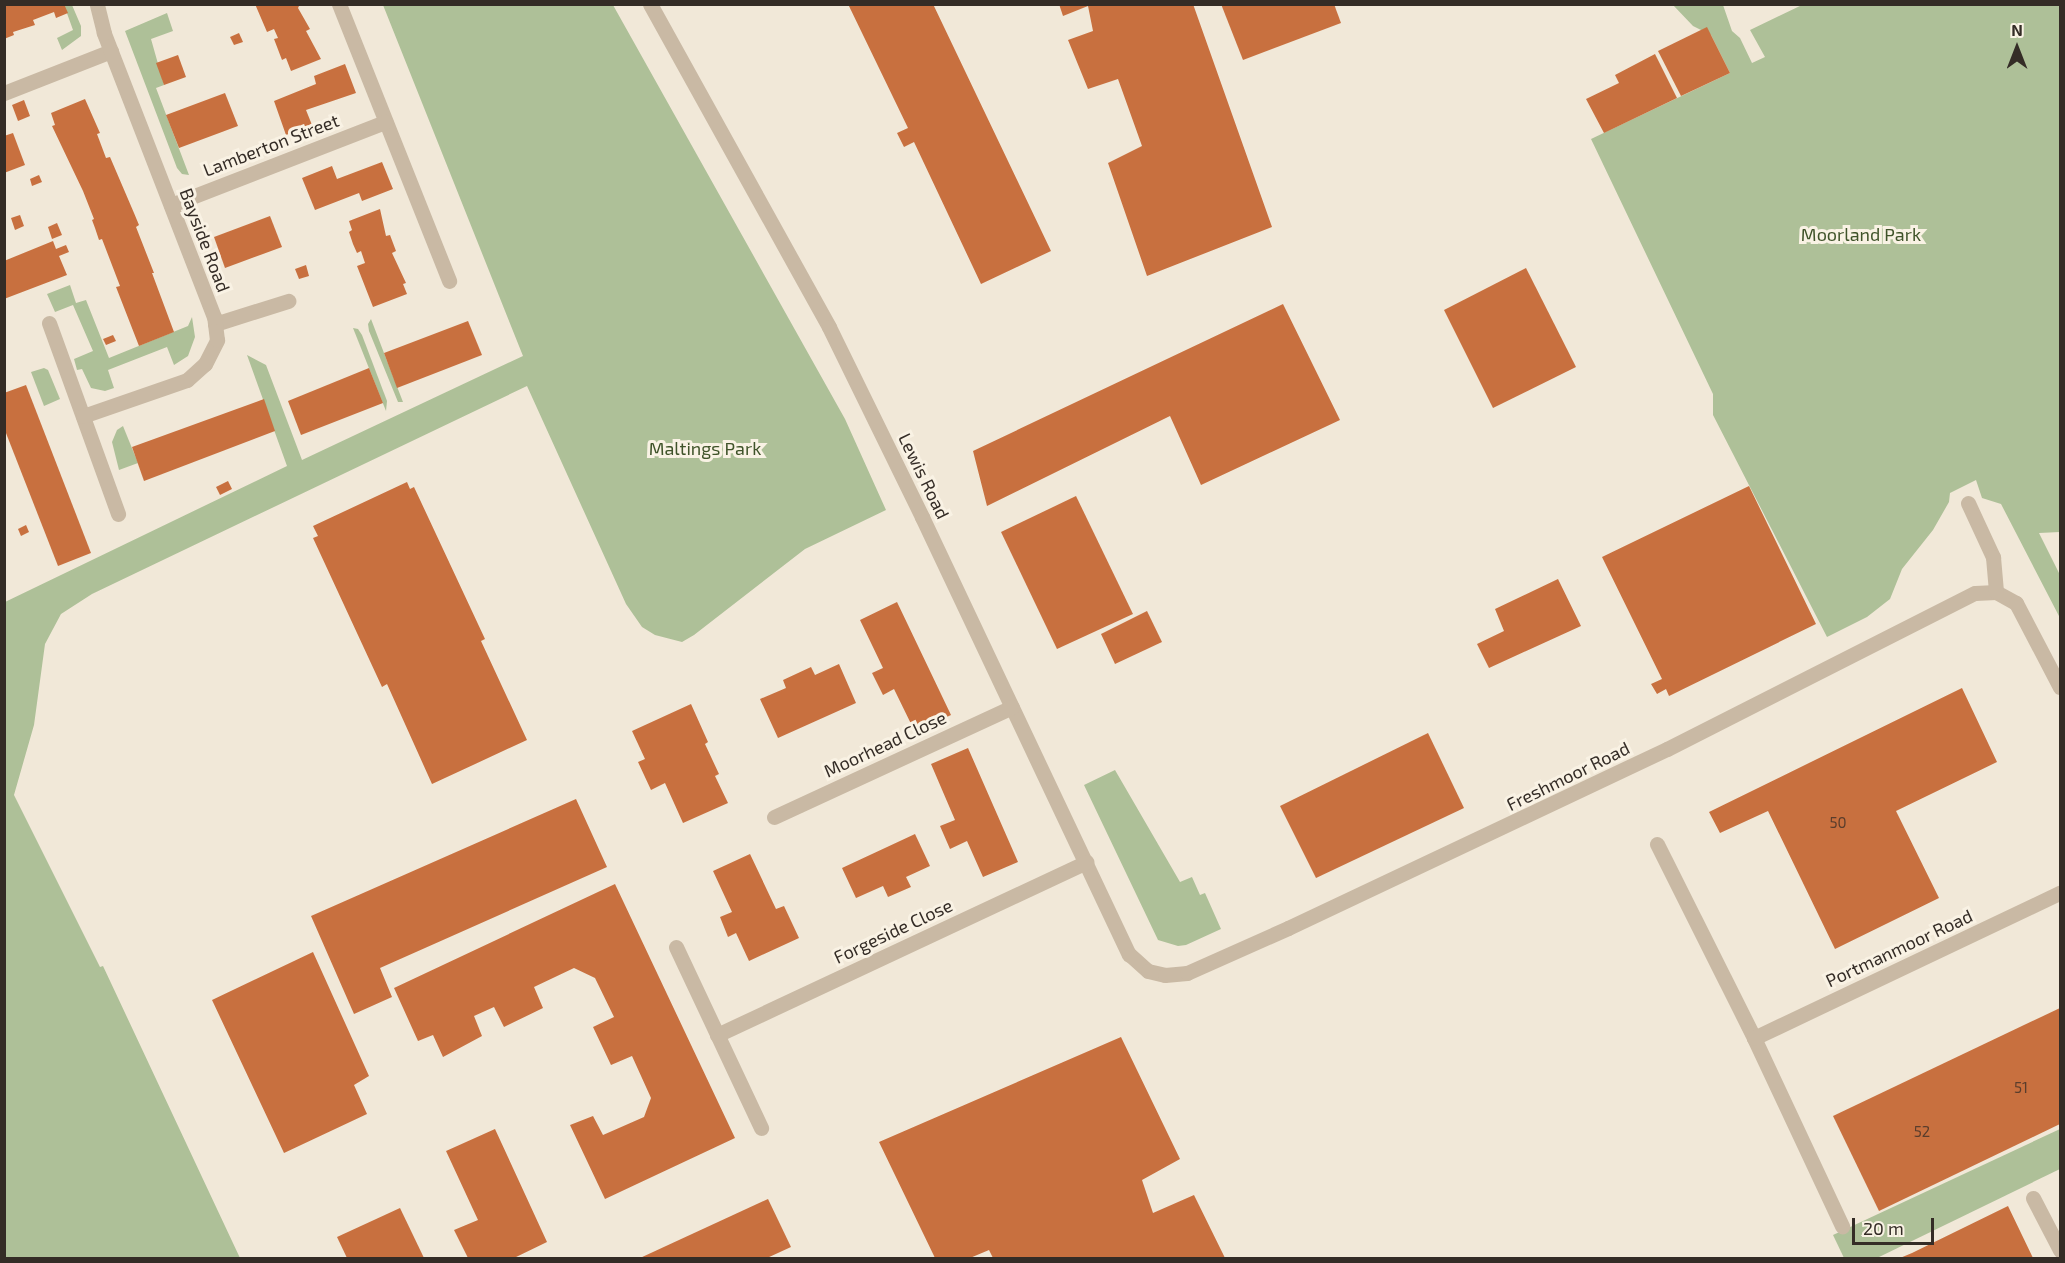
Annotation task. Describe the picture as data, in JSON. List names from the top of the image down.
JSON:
{
  "streets": {
    "street": [
      "Lamberton Street",
      "Bayside Road",
      "Lewis Road",
      "Moorhead Close",
      "Freshmoor Road",
      "Forgeside Close",
      "Portmanmoor Road"
    ]
  },
  "crossings": [
    ["Lamberton Street", "Bayside Road"],
    ["Lewis Road", "Moorhead Close"],
    ["Lewis Road", "Freshmoor Road"],
    ["Lewis Road", "Forgeside Close"]
  ],
  "parks": ["Moorland Park", "Maltings Park"],
  "house_numbers": ["50", "51", "52"],
  "scale_bar": "20 m",
  "north": "top"
}
